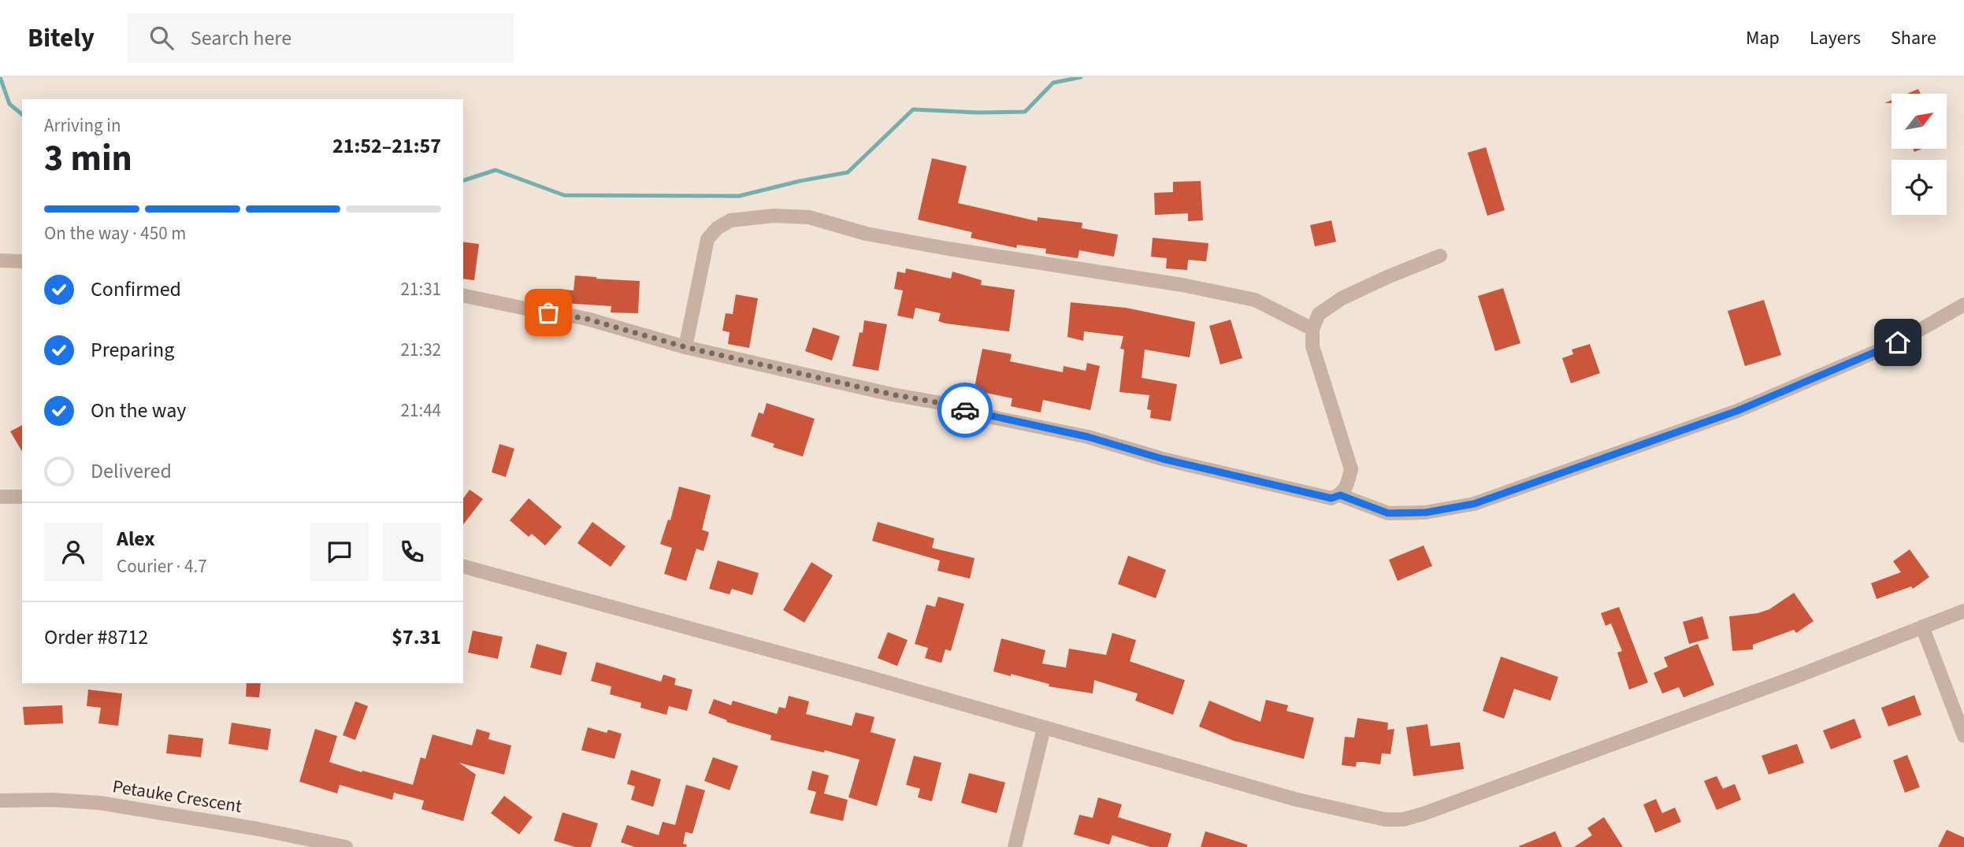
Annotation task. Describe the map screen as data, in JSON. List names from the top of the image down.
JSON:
{
  "streets": {
    "street": ["Petauke Crescent"]
  },
  "north": "top right",
  "page": {
    "header": "Bitely",
    "search": "Search here",
    "nav": ["Map", "Layers", "Share"],
    "heading": ["3 min", "Arriving in", "21:52–21:57"],
    "panel": [
      "Alex",
      "Courier · 4.7",
      "Order #8712",
      "$7.31"
    ],
    "bar": "On the way · 450 m",
    "list": [
      ["Confirmed", "21:31"],
      ["Preparing", "21:32"],
      ["On the way", "21:44"],
      "Delivered"
    ]
  }
}
